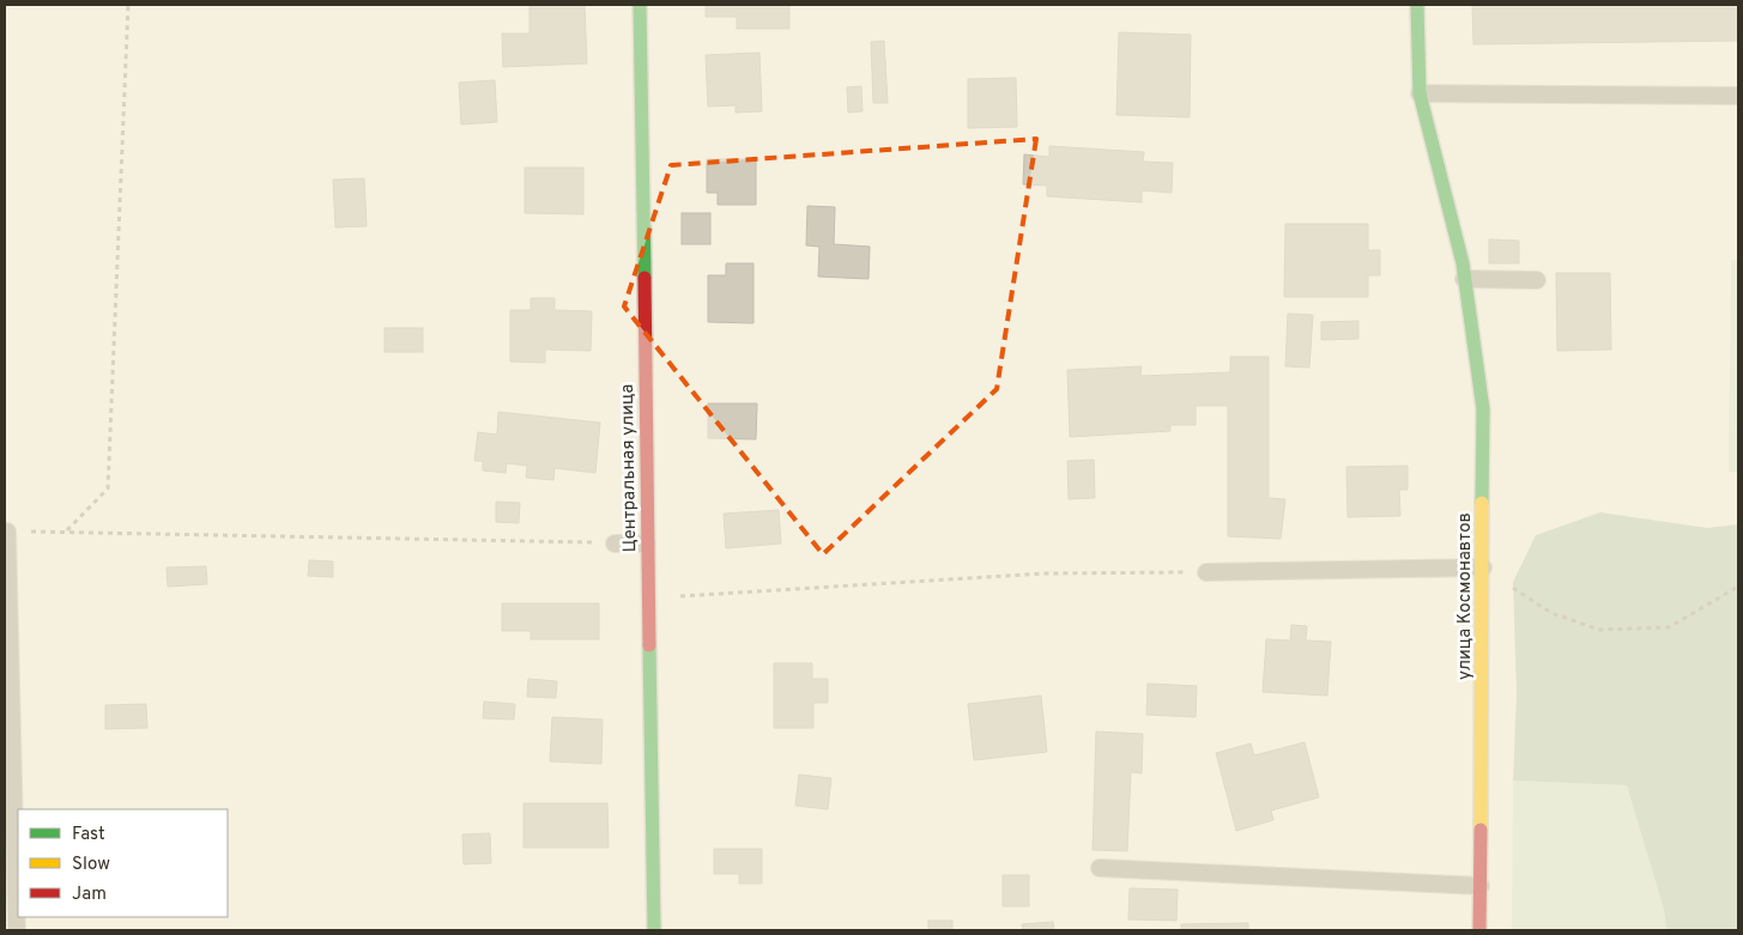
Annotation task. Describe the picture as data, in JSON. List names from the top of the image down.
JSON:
{
  "streets": {
    "street": ["Центральная улица", "улица Космонавтов"]
  },
  "legend": ["Fast", "Slow", "Jam"]
}
